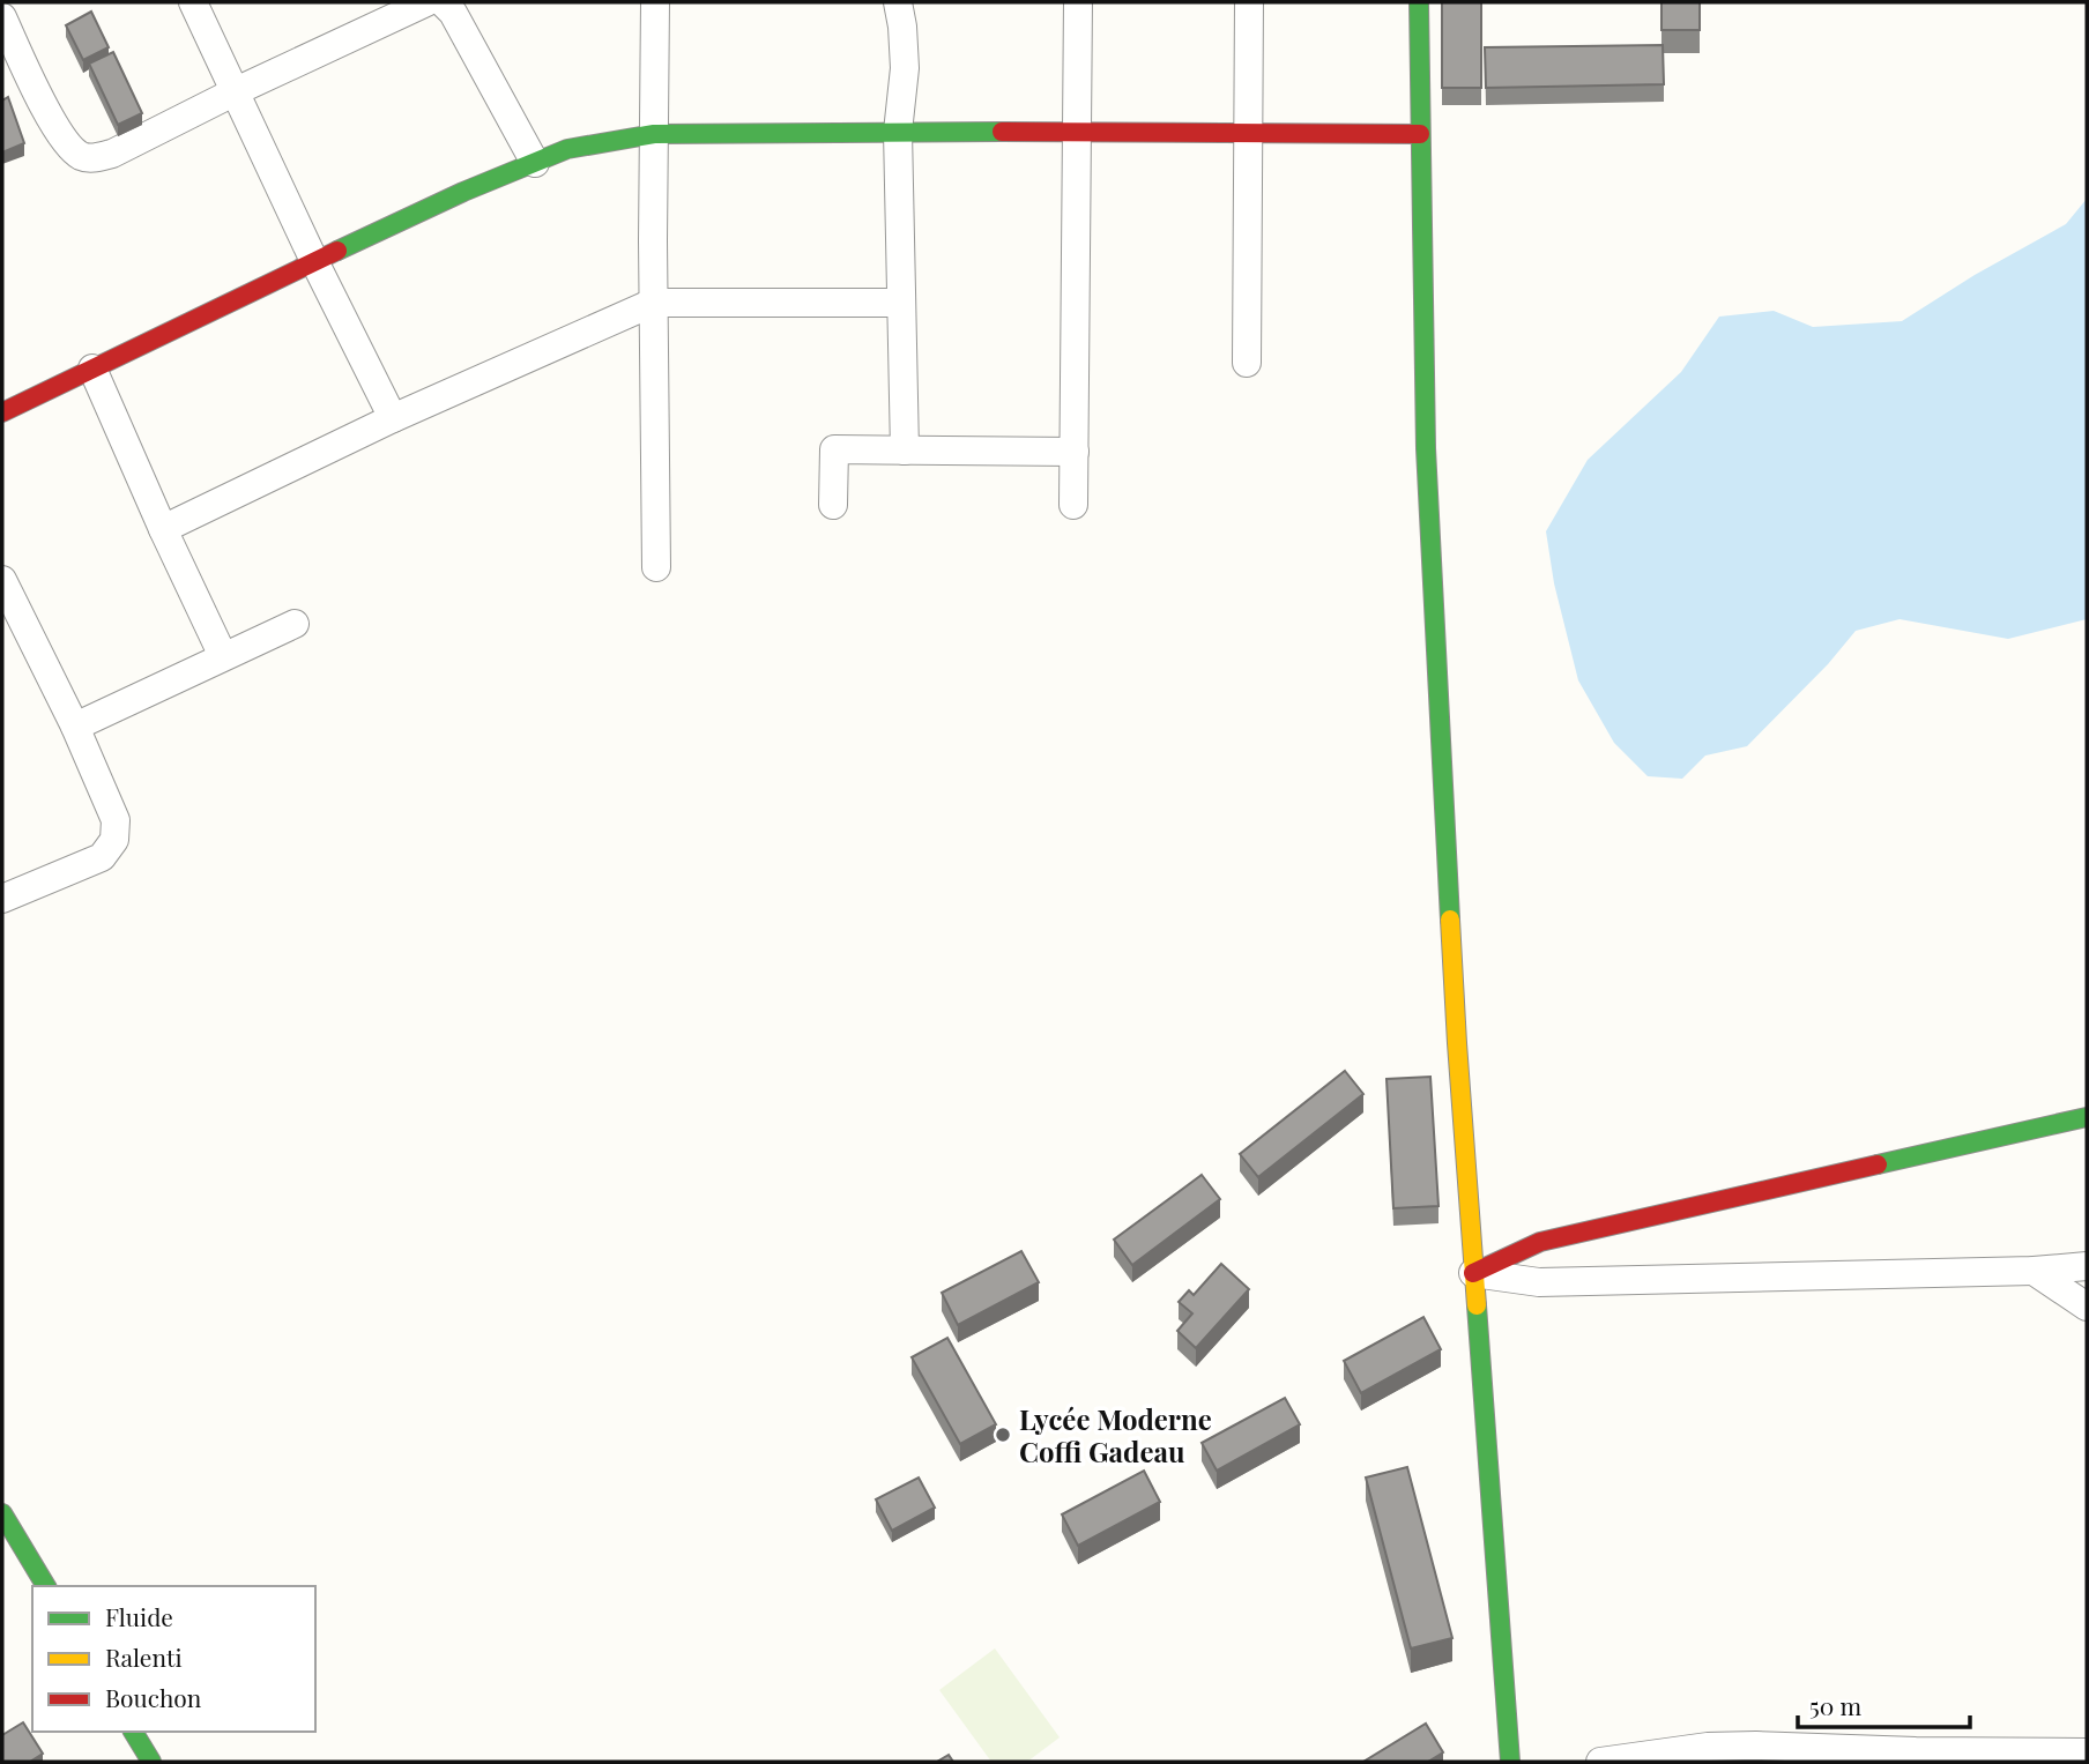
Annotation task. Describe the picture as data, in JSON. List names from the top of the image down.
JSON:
{
  "places": ["Lycée Moderne Coffi Gadeau"],
  "legend": ["Fluide", "Ralenti", "Bouchon"],
  "scale_bar": "50 m"
}
